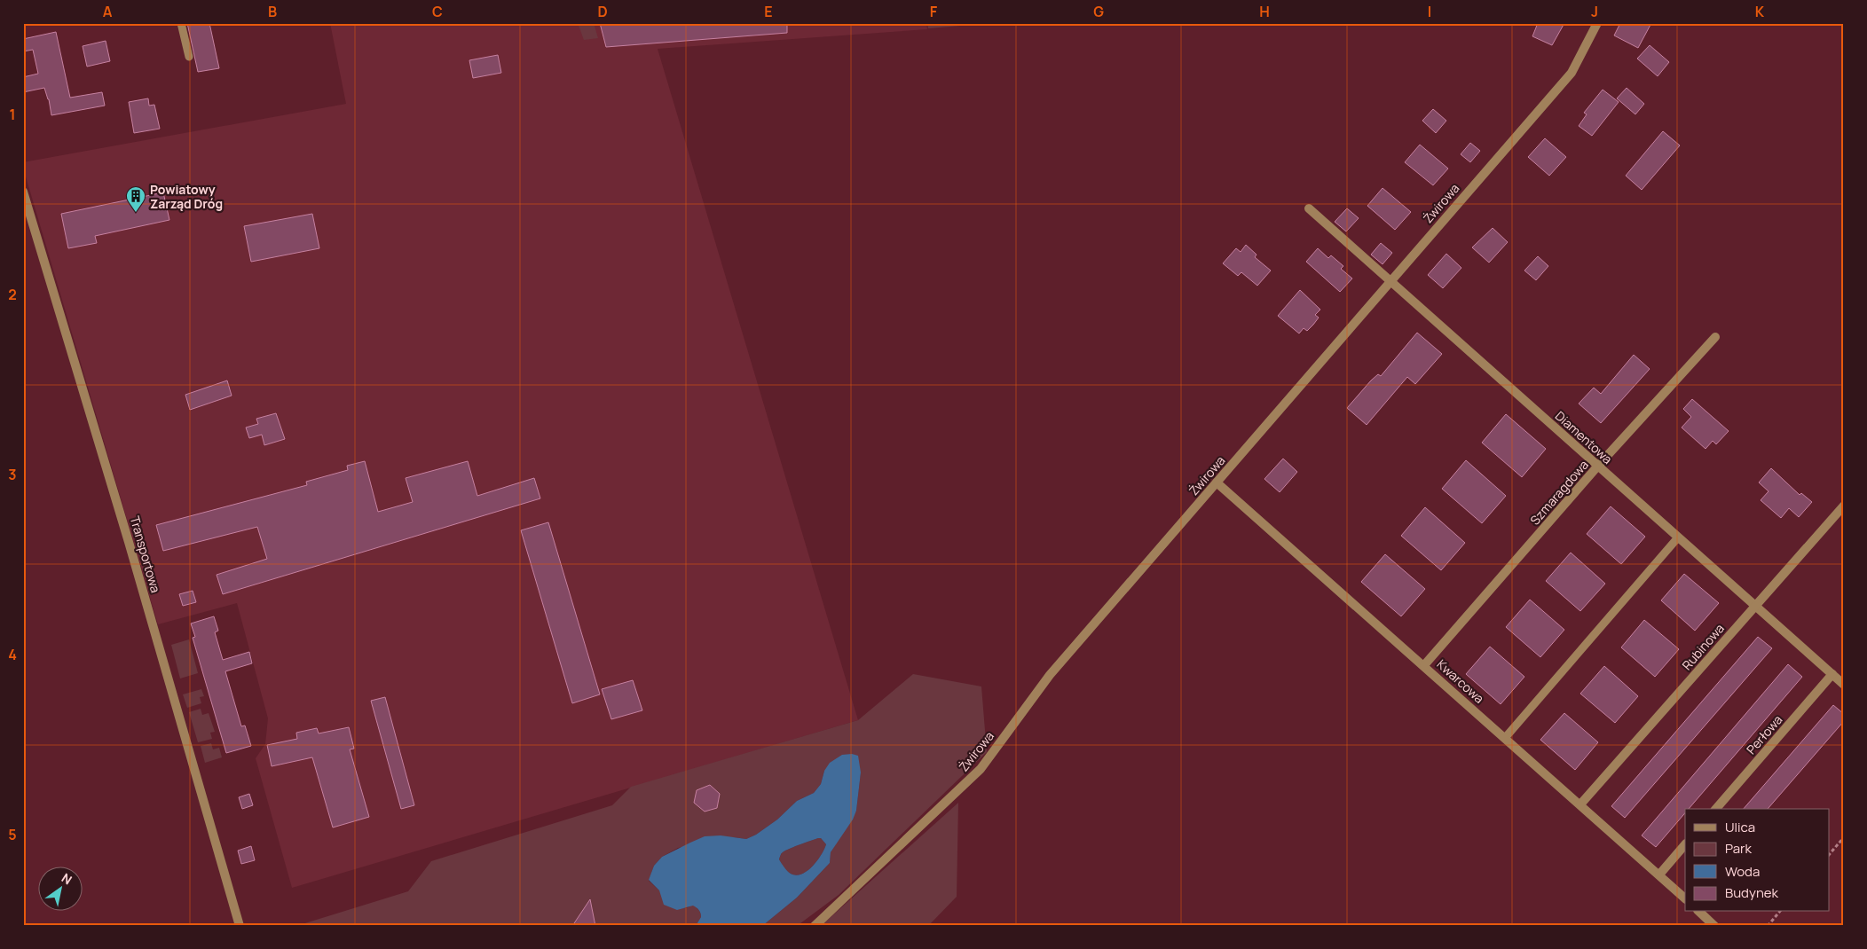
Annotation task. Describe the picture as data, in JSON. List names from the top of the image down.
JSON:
{
  "streets": {
    "street": [
      "Żwirowa",
      "Diamentowa",
      "Szmaragdowa",
      "Transportowa",
      "Rubinowa",
      "Kwarcowa",
      "Perłowa"
    ]
  },
  "crossings": [
    ["Żwirowa", "Diamentowa"],
    ["Żwirowa", "Kwarcowa"],
    ["Diamentowa", "Szmaragdowa"],
    ["Diamentowa", "Rubinowa"],
    ["Diamentowa", "Perłowa"],
    ["Szmaragdowa", "Kwarcowa"],
    ["Rubinowa", "Kwarcowa"]
  ],
  "places": {
    "building": ["Powiatowy Zarząd Dróg"]
  },
  "legend": [
    "Ulica",
    "Park",
    "Woda",
    "Budynek"
  ],
  "north": "top right",
  "grid": {
    "columns": [
      "A",
      "B",
      "C",
      "D",
      "E",
      "F",
      "G",
      "H",
      "I",
      "J",
      "K"
    ],
    "rows": [
      "1",
      "2",
      "3",
      "4",
      "5"
    ]
  }
}
